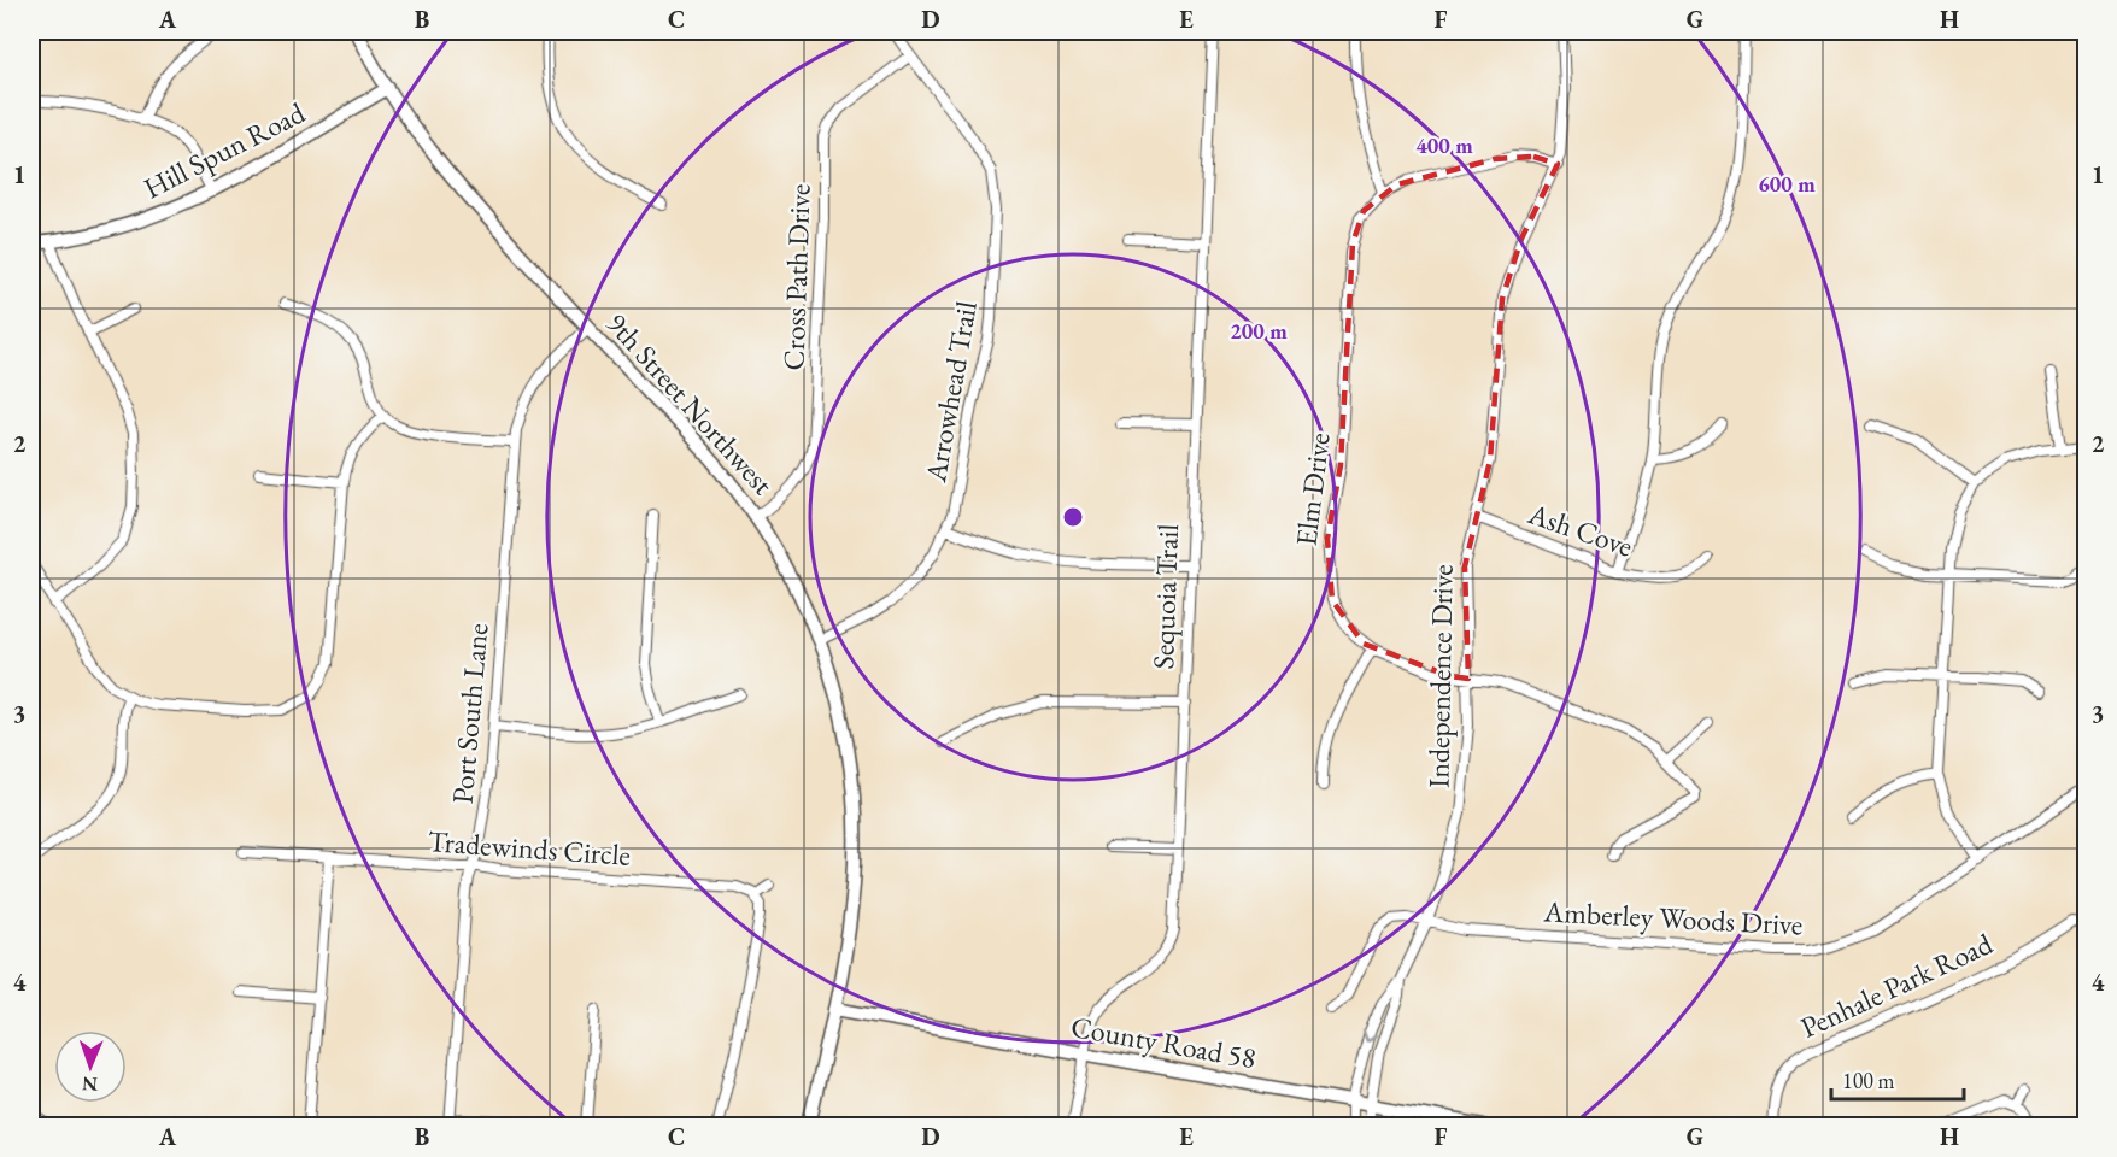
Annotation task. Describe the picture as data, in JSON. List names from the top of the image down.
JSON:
{
  "streets": {
    "street": [
      "Hill Spun Road",
      "Cross Path Drive",
      "Arrowhead Trail",
      "9th Street Northwest",
      "Elm Drive",
      "Ash Cove",
      "Sequoia Trail",
      "Independence Drive",
      "Port South Lane",
      "Tradewinds Circle",
      "Amberley Woods Drive",
      "Penhale Park Road",
      "County Road 58"
    ]
  },
  "crossings": [
    ["Hill Spun Road", "9th Street Northwest"],
    ["Cross Path Drive", "Arrowhead Trail"],
    ["Cross Path Drive", "9th Street Northwest"],
    ["Arrowhead Trail", "9th Street Northwest"],
    ["9th Street Northwest", "Port South Lane"],
    ["9th Street Northwest", "County Road 58"],
    ["Elm Drive", "Independence Drive"],
    ["Ash Cove", "Independence Drive"],
    ["Sequoia Trail", "County Road 58"],
    ["Independence Drive", "Amberley Woods Drive"],
    ["Independence Drive", "County Road 58"],
    ["Port South Lane", "Tradewinds Circle"]
  ],
  "scale_bar": "100 m",
  "north": "bottom",
  "grid": {
    "columns": [
      "A",
      "B",
      "C",
      "D",
      "E",
      "F",
      "G",
      "H"
    ],
    "rows": [
      "1",
      "2",
      "3",
      "4"
    ]
  },
  "rings": ["400 m", "600 m", "200 m"]
}
